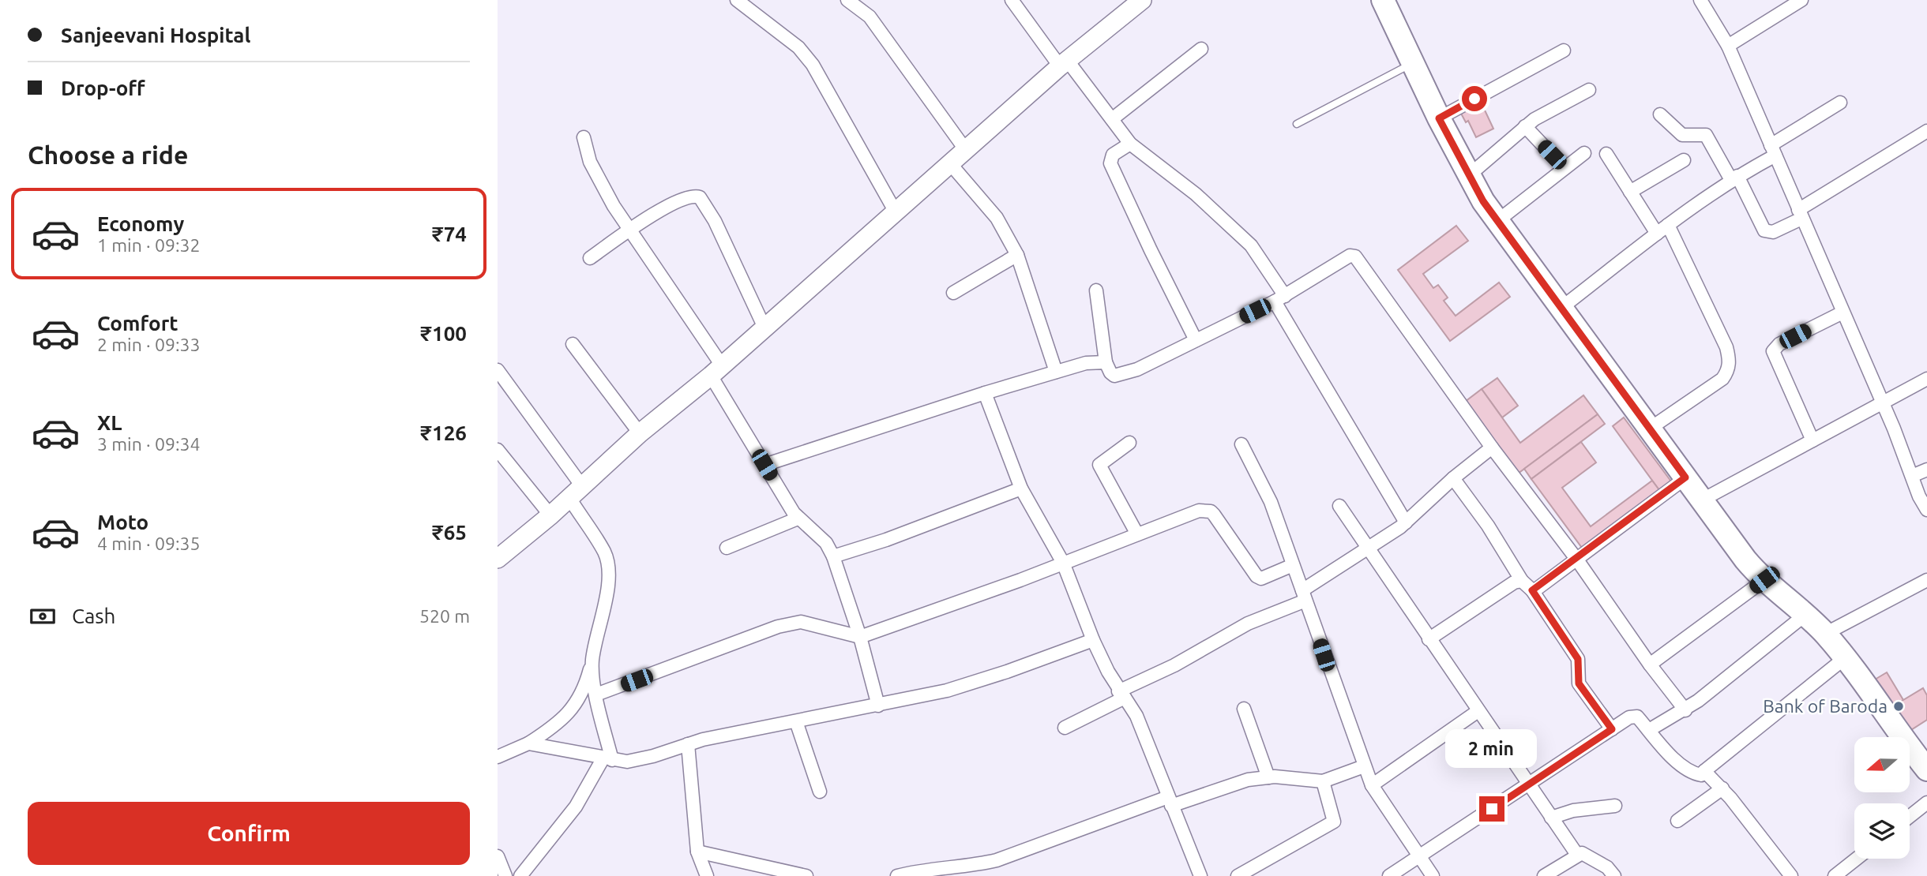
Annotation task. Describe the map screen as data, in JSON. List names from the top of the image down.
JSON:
{
  "places": ["Bank of Baroda"],
  "north": "left",
  "page": {
    "banner": ["Sanjeevani Hospital", "Drop-off"],
    "heading": "Choose a ride",
    "list": [
      {
        "name": "Economy",
        "note": "1 min · 09:32",
        "value": "₹74"
      },
      {
        "name": "Comfort",
        "note": "2 min · 09:33",
        "value": "₹100"
      },
      {
        "name": "XL",
        "note": "3 min · 09:34",
        "value": "₹126"
      },
      {
        "name": "Moto",
        "note": "4 min · 09:35",
        "value": "₹65"
      }
    ],
    "pay": ["Cash", "520 m"],
    "bubble": "2 min",
    "buttons": "Confirm"
  }
}
